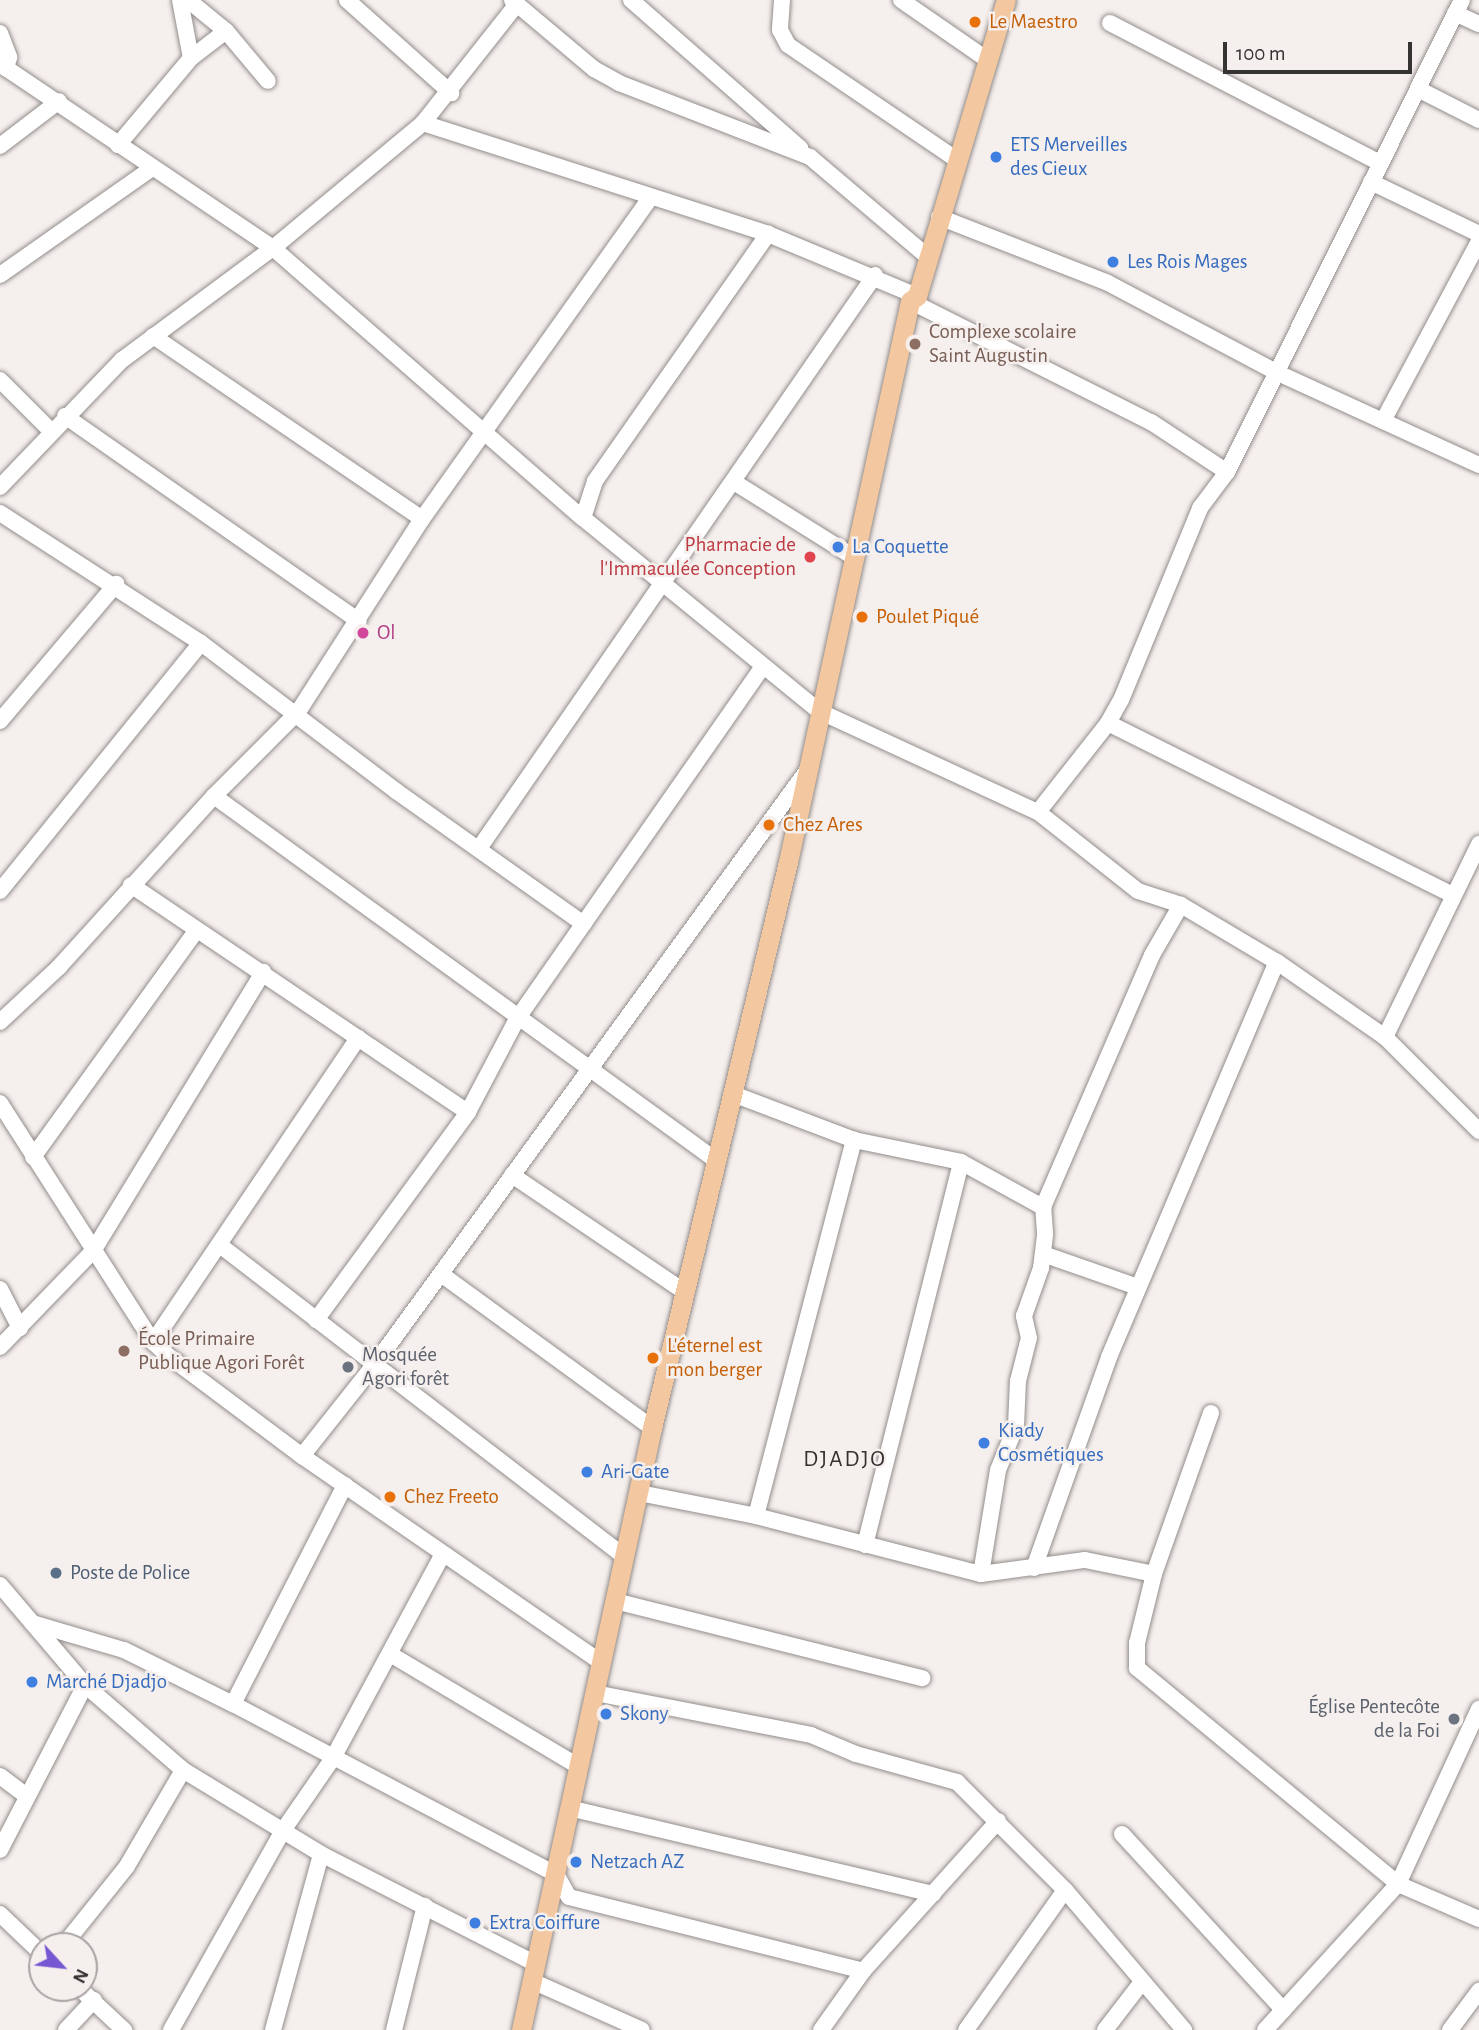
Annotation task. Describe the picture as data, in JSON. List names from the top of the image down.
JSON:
{
  "districts": ["DJADJO"],
  "places": [
    "Le Maestro",
    "ETS Merveilles des Cieux",
    "Les Rois Mages",
    "Complexe scolaire Saint Augustin",
    "La Coquette",
    "Pharmacie de l'Immaculée Conception",
    "Poulet Piqué",
    "Ol",
    "Chez Ares",
    "École Primaire Publique Agori Forêt",
    "L'éternel est mon berger",
    "Mosquée Agori forêt",
    "Kiady Cosmétiques",
    "Ari-Gate",
    "Chez Freeto",
    "Poste de Police",
    "Marché Djadjo",
    "Skony",
    "Église Pentecôte de la Foi",
    "Netzach AZ",
    "Extra Coiffure"
  ],
  "scale_bar": "100 m",
  "north": "bottom right"
}
